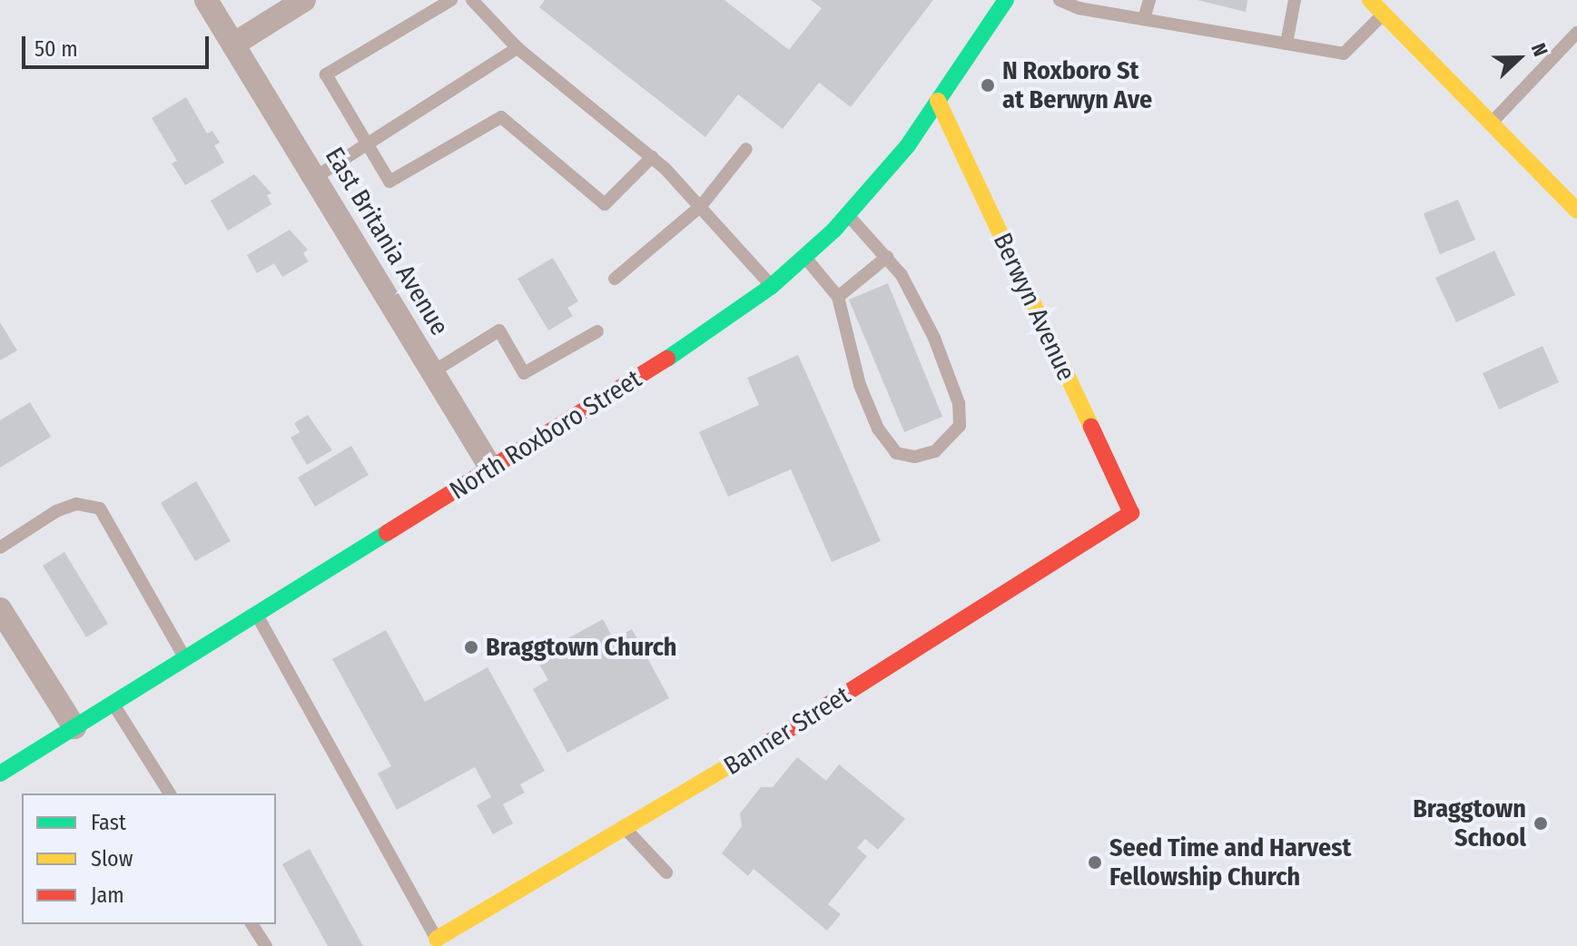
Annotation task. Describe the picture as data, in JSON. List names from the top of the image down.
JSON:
{
  "streets": {
    "street": [
      "East Britania Avenue",
      "Berwyn Avenue",
      "North Roxboro Street",
      "Banner Street"
    ]
  },
  "crossings": [
    ["East Britania Avenue", "North Roxboro Street"],
    ["Berwyn Avenue", "North Roxboro Street"],
    ["Berwyn Avenue", "Banner Street"]
  ],
  "places": [
    "N Roxboro St at Berwyn Ave",
    "Braggtown Church",
    "Braggtown School",
    "Seed Time and Harvest Fellowship Church"
  ],
  "legend": ["Fast", "Slow", "Jam"],
  "scale_bar": "50 m",
  "north": "right"
}
